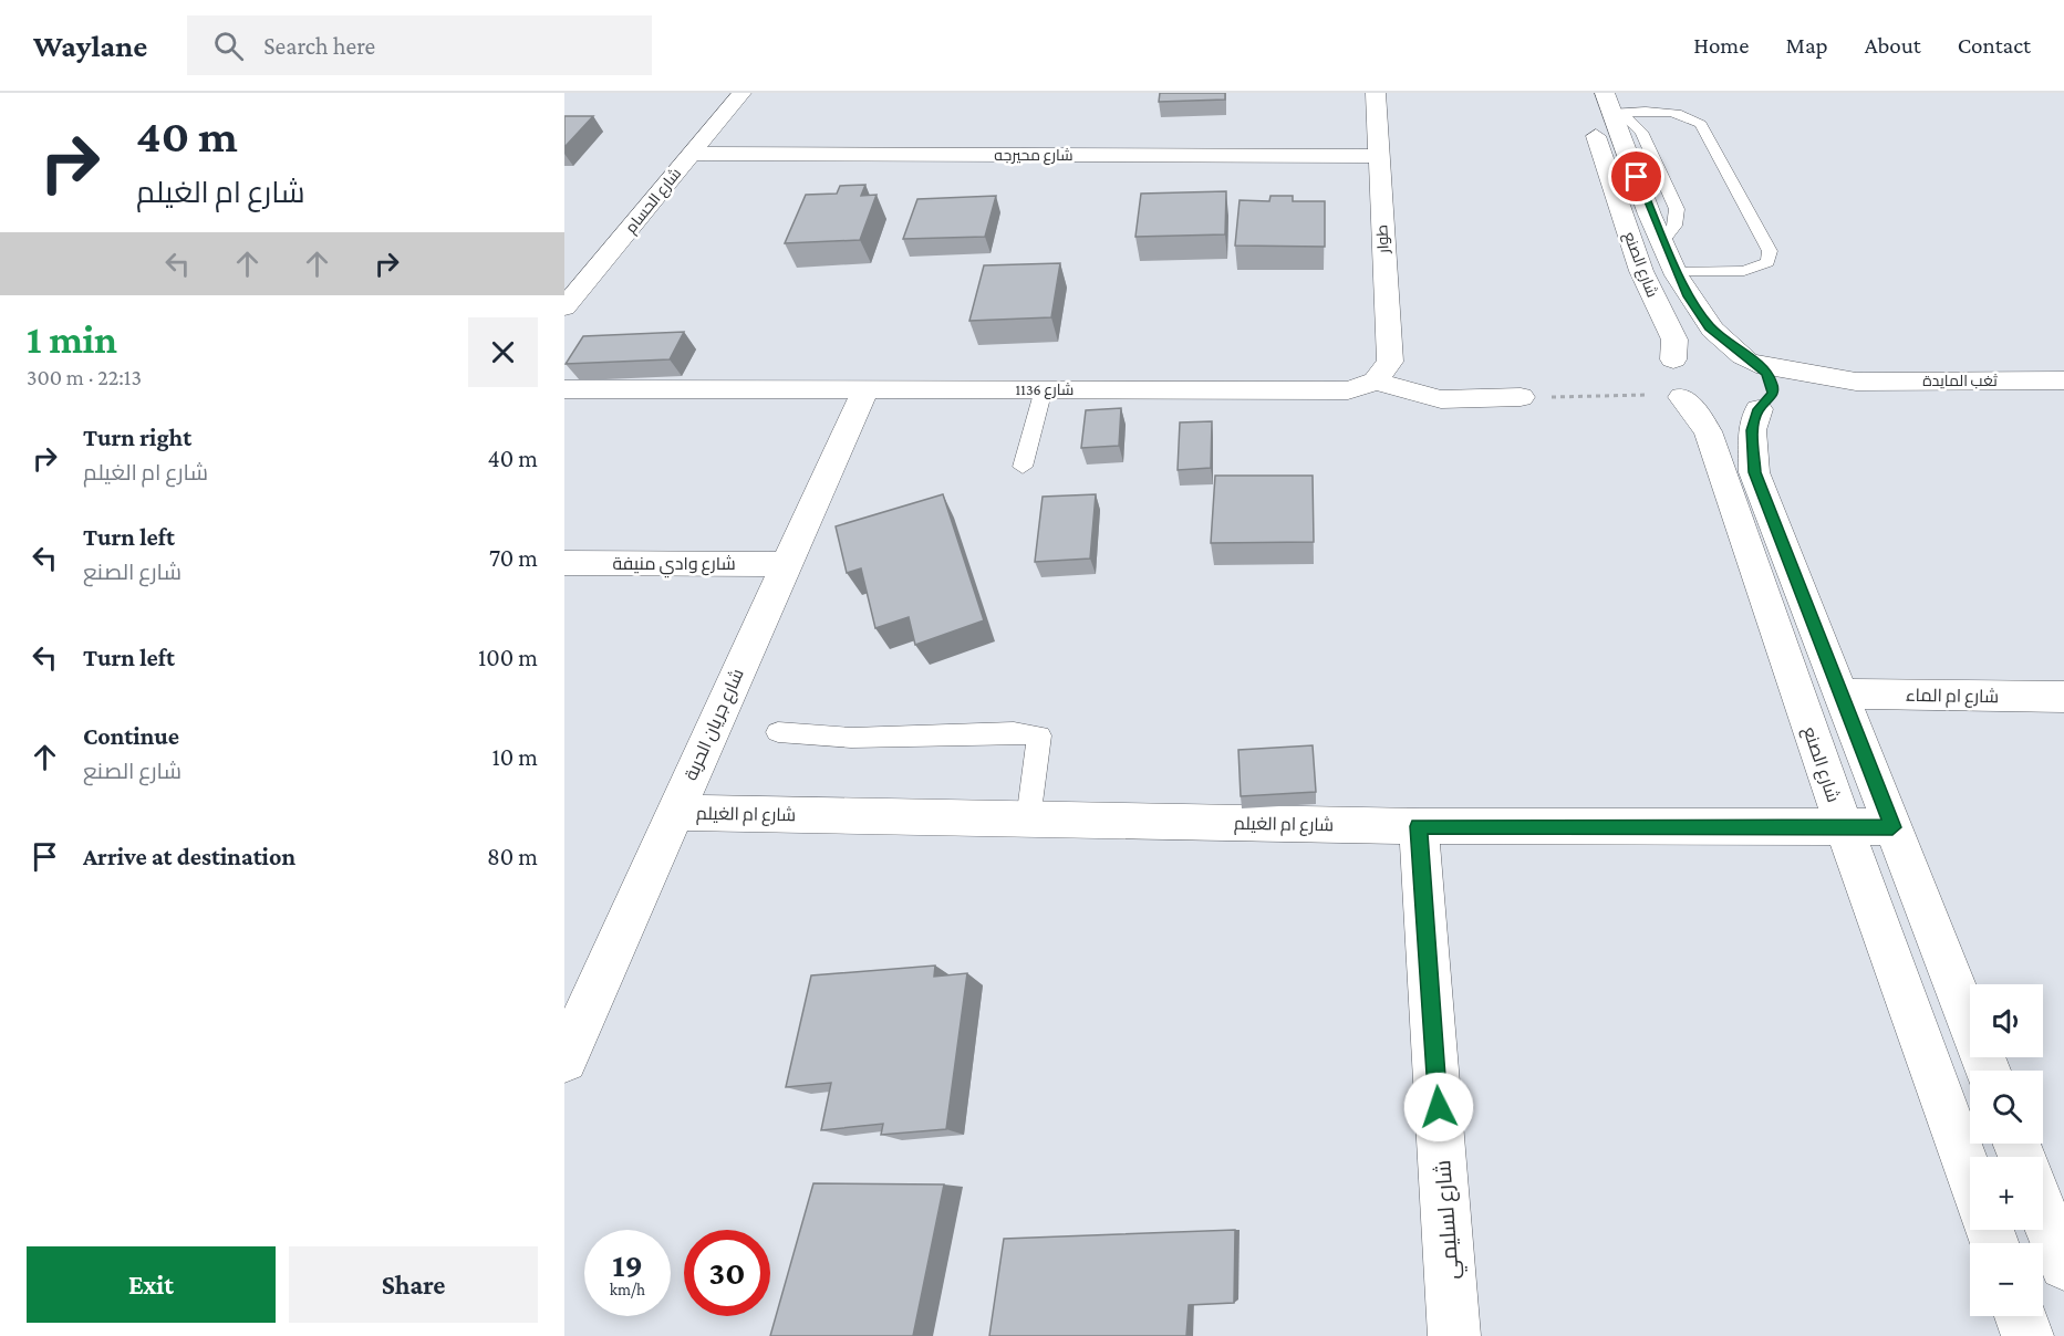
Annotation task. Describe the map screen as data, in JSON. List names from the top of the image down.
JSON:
{
  "streets": {
    "street": [
      "شارع محيرجه",
      "شارع الحسام",
      "طوار",
      "شارع الصنع",
      "ثغب المايدة",
      "شارع 1136",
      "شارع وادي منيفة",
      "شارع ام الماء",
      "شارع جريان الحربة",
      "شارع ام الغيلم",
      "شارع لسليمي"
    ]
  },
  "crossings": [
    ["شارع محيرجه", "شارع الحسام"],
    ["شارع محيرجه", "طوار"],
    ["طوار", "شارع 1136"],
    ["شارع الصنع", "ثغب المايدة"],
    ["شارع الصنع", "شارع ام الغيلم"],
    ["شارع 1136", "شارع جريان الحربة"],
    ["شارع وادي منيفة", "شارع جريان الحربة"],
    ["شارع جريان الحربة", "شارع ام الغيلم"],
    ["شارع ام الغيلم", "شارع لسليمي"]
  ],
  "page": {
    "header": "Waylane",
    "search": "Search here",
    "nav": [
      "Home",
      "Map",
      "About",
      "Contact"
    ],
    "turn": ["40 m", "شارع ام الغيلم"],
    "heading": ["1 min", "300 m · 22:13"],
    "list": [
      {
        "name": "Turn right",
        "note": "شارع ام الغيلم",
        "value": "40 m"
      },
      {
        "name": "Turn left",
        "note": "شارع الصنع",
        "value": "70 m"
      },
      {
        "name": "Turn left",
        "value": "100 m"
      },
      {
        "name": "Continue",
        "note": "شارع الصنع",
        "value": "10 m"
      },
      {
        "name": "Arrive at destination",
        "value": "80 m"
      }
    ],
    "map_buttons": ["+", "−"],
    "speed": "19 km/h",
    "limit": "30",
    "buttons": ["Exit", "Share"]
  }
}
